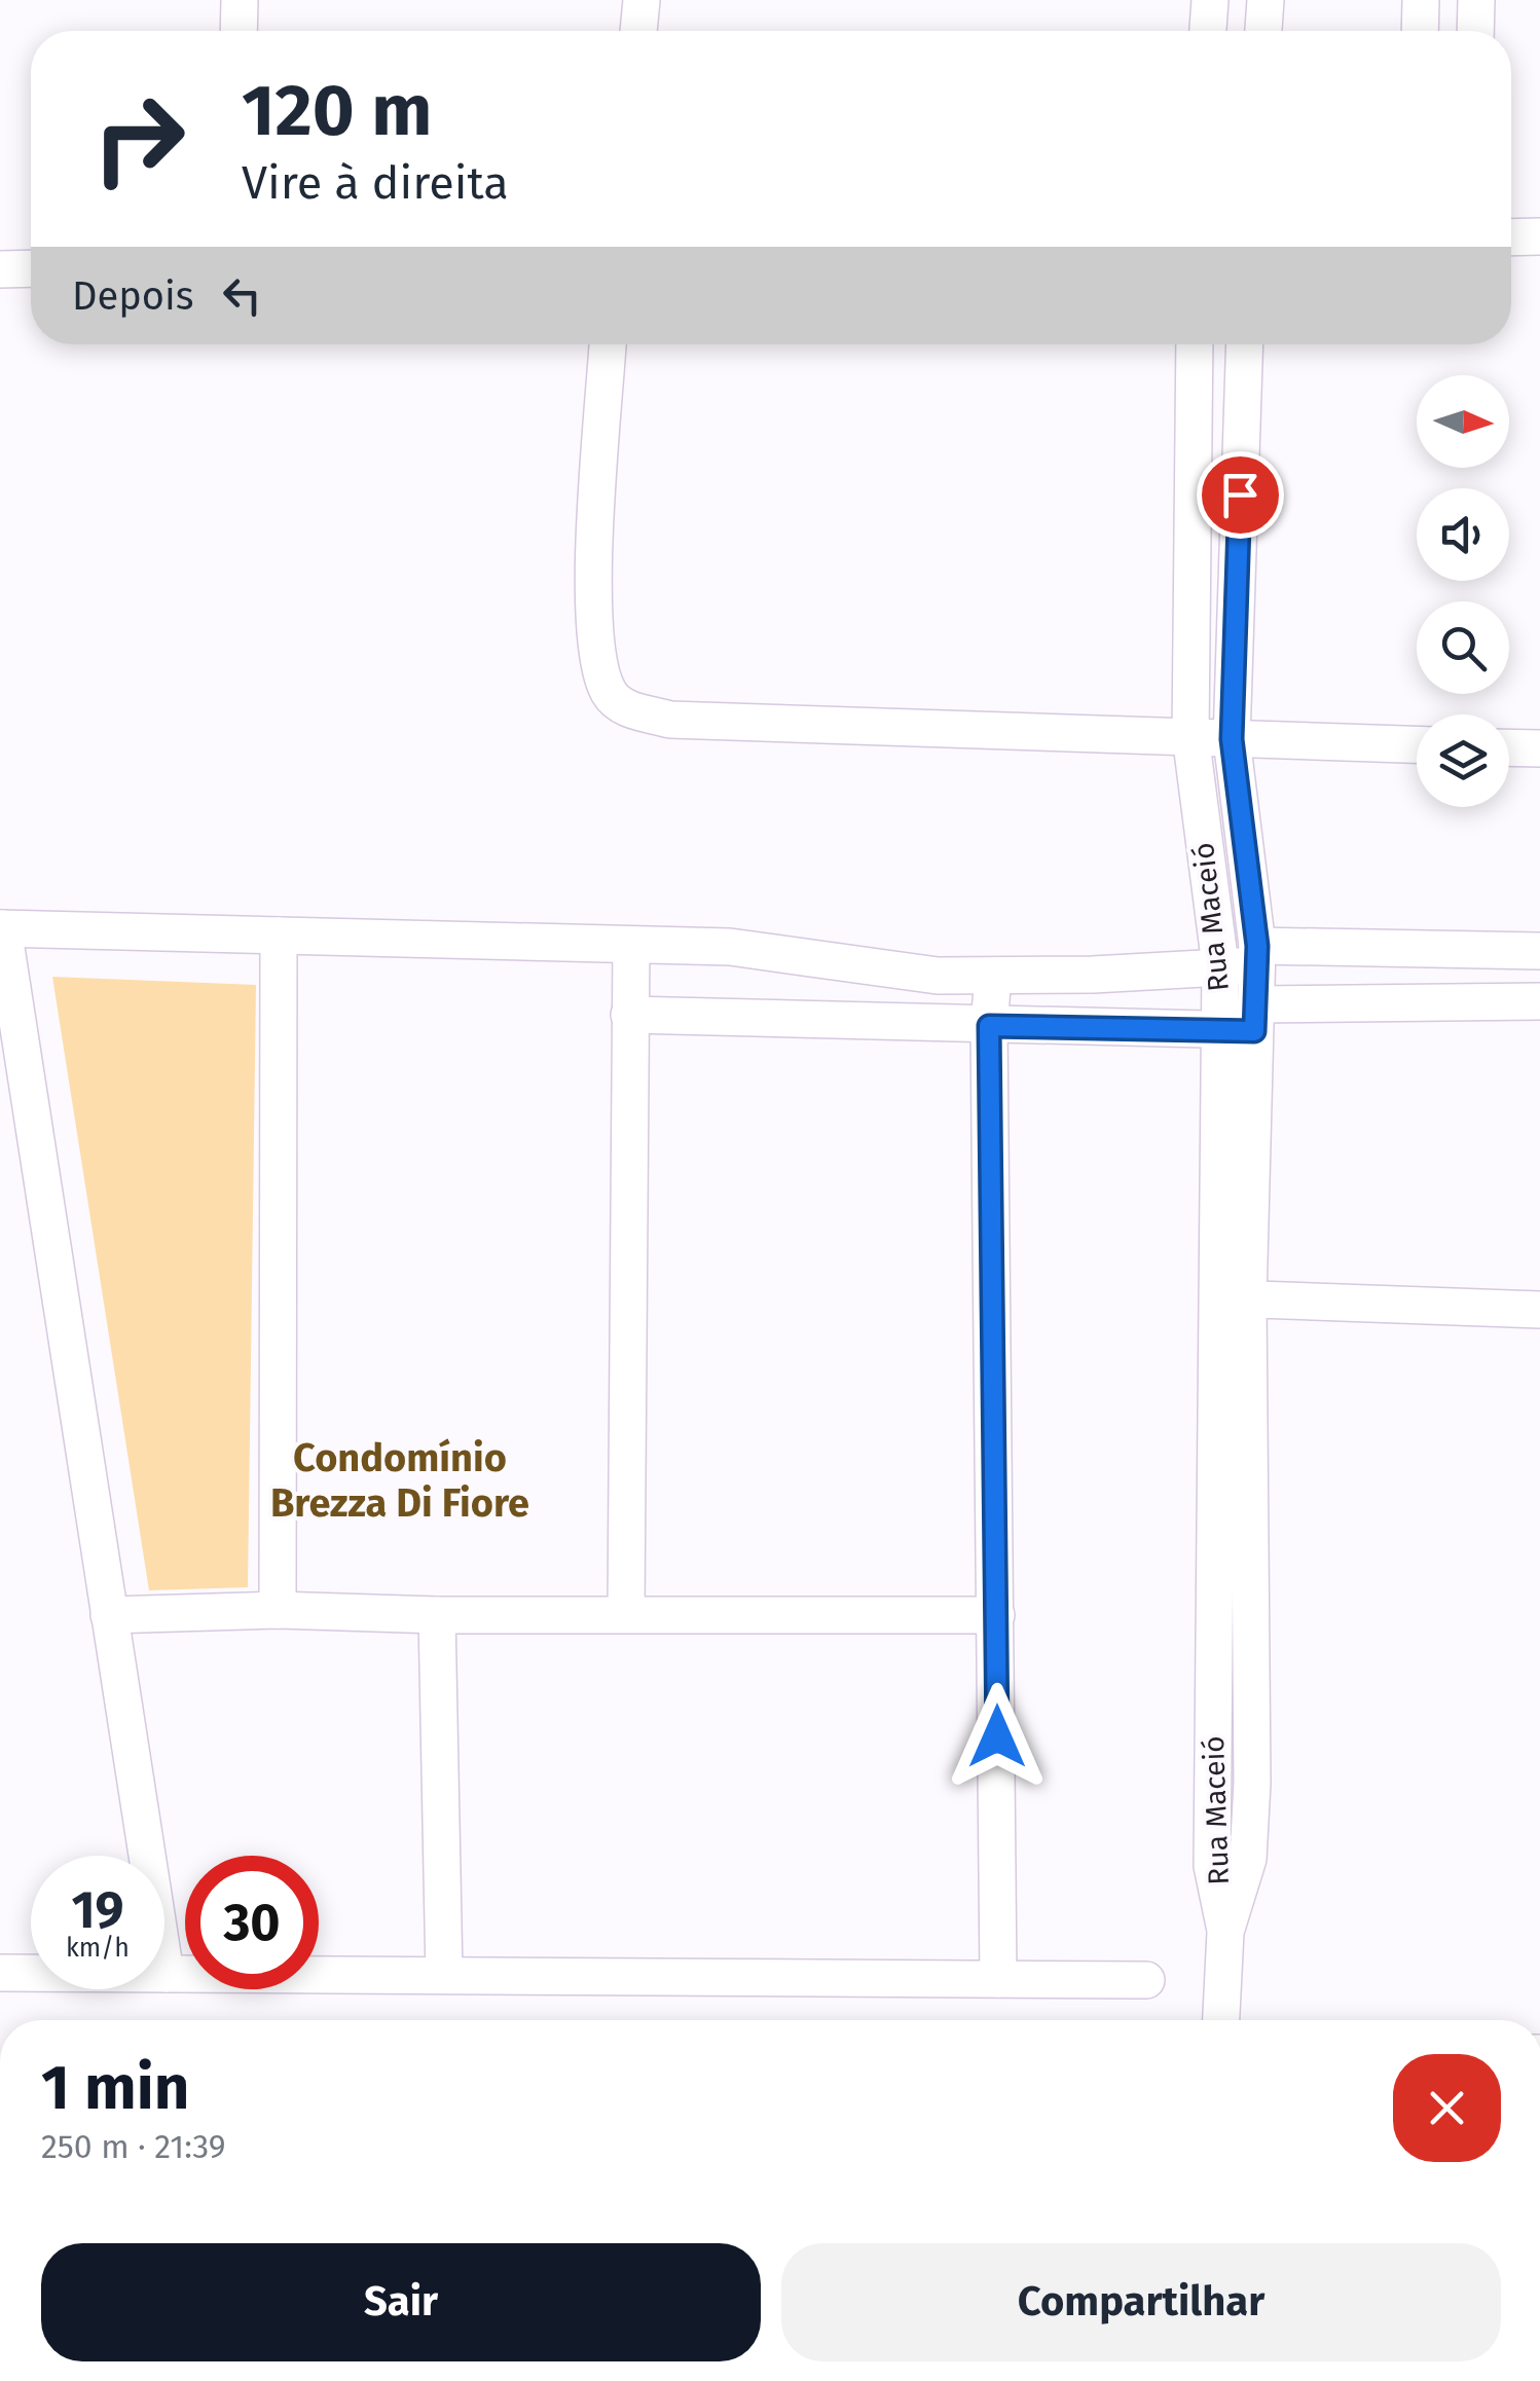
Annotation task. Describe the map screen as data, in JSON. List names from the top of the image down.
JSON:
{
  "streets": {
    "street": ["Rua Maceió"]
  },
  "districts": ["Condomínio Brezza Di Fiore"],
  "north": "right",
  "page": {
    "turn": ["120 m", "Vire à direita"],
    "then": "Depois",
    "speed": "19 km/h",
    "limit": "30",
    "heading": ["1 min", "250 m · 21:39"],
    "buttons": ["Sair", "Compartilhar"]
  }
}
